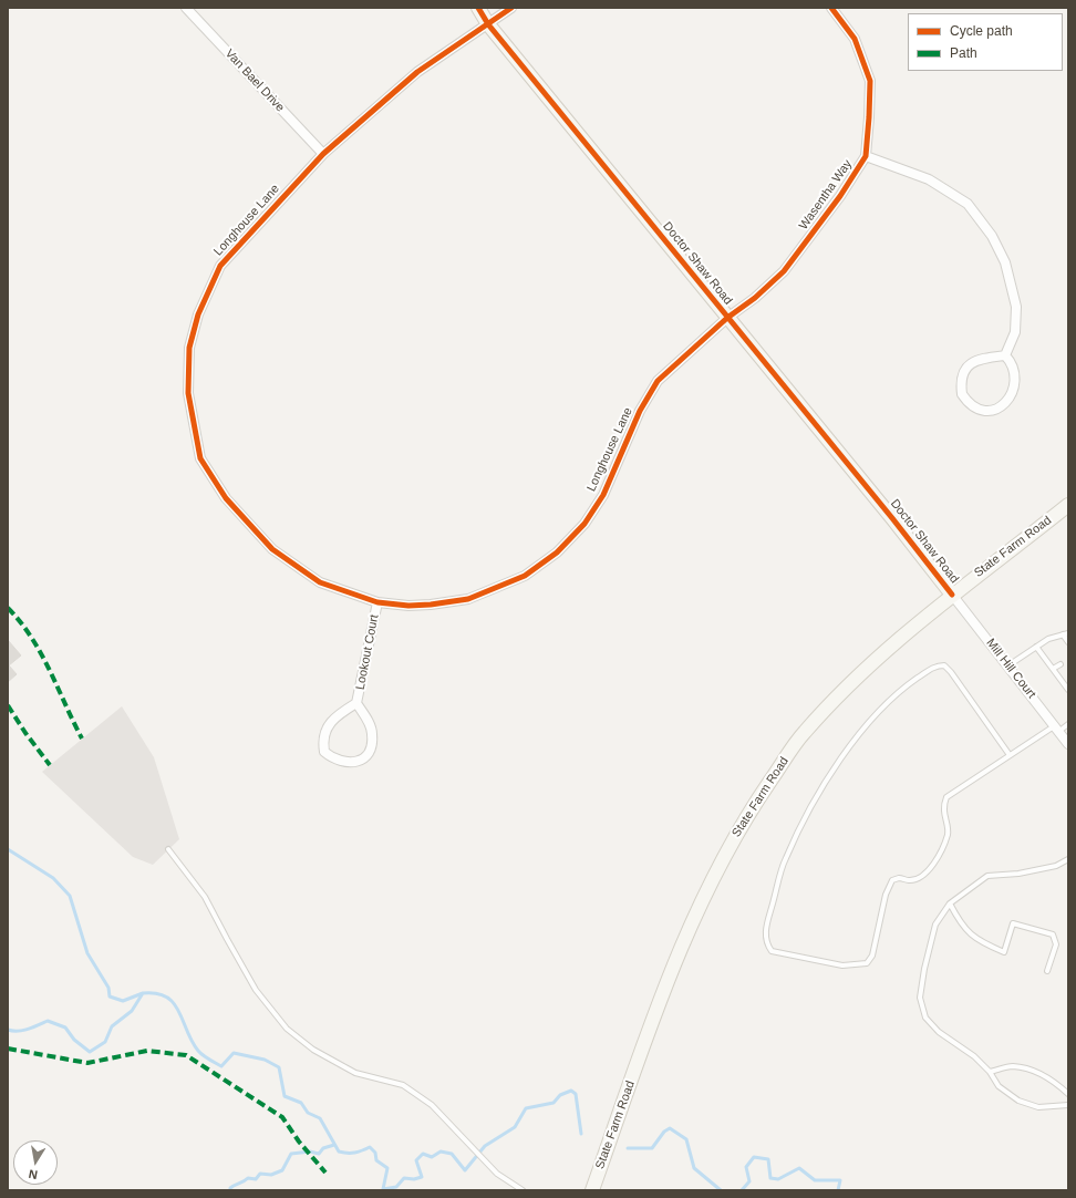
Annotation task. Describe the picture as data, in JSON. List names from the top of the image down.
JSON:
{
  "streets": {
    "main road": ["Doctor Shaw Road", "State Farm Road"],
    "street": [
      "Van Bael Drive",
      "Wasentha Way",
      "Longhouse Lane",
      "Lookout Court",
      "Mill Hill Court"
    ]
  },
  "crossings": [
    ["Van Bael Drive", "Longhouse Lane"],
    ["Wasentha Way", "Longhouse Lane"],
    ["Wasentha Way", "Doctor Shaw Road"],
    ["Longhouse Lane", "Doctor Shaw Road"],
    ["Longhouse Lane", "Lookout Court"],
    ["Doctor Shaw Road", "State Farm Road"],
    ["Doctor Shaw Road", "Mill Hill Court"],
    ["State Farm Road", "Mill Hill Court"]
  ],
  "legend": ["Cycle path", "Path"],
  "north": "bottom"
}
